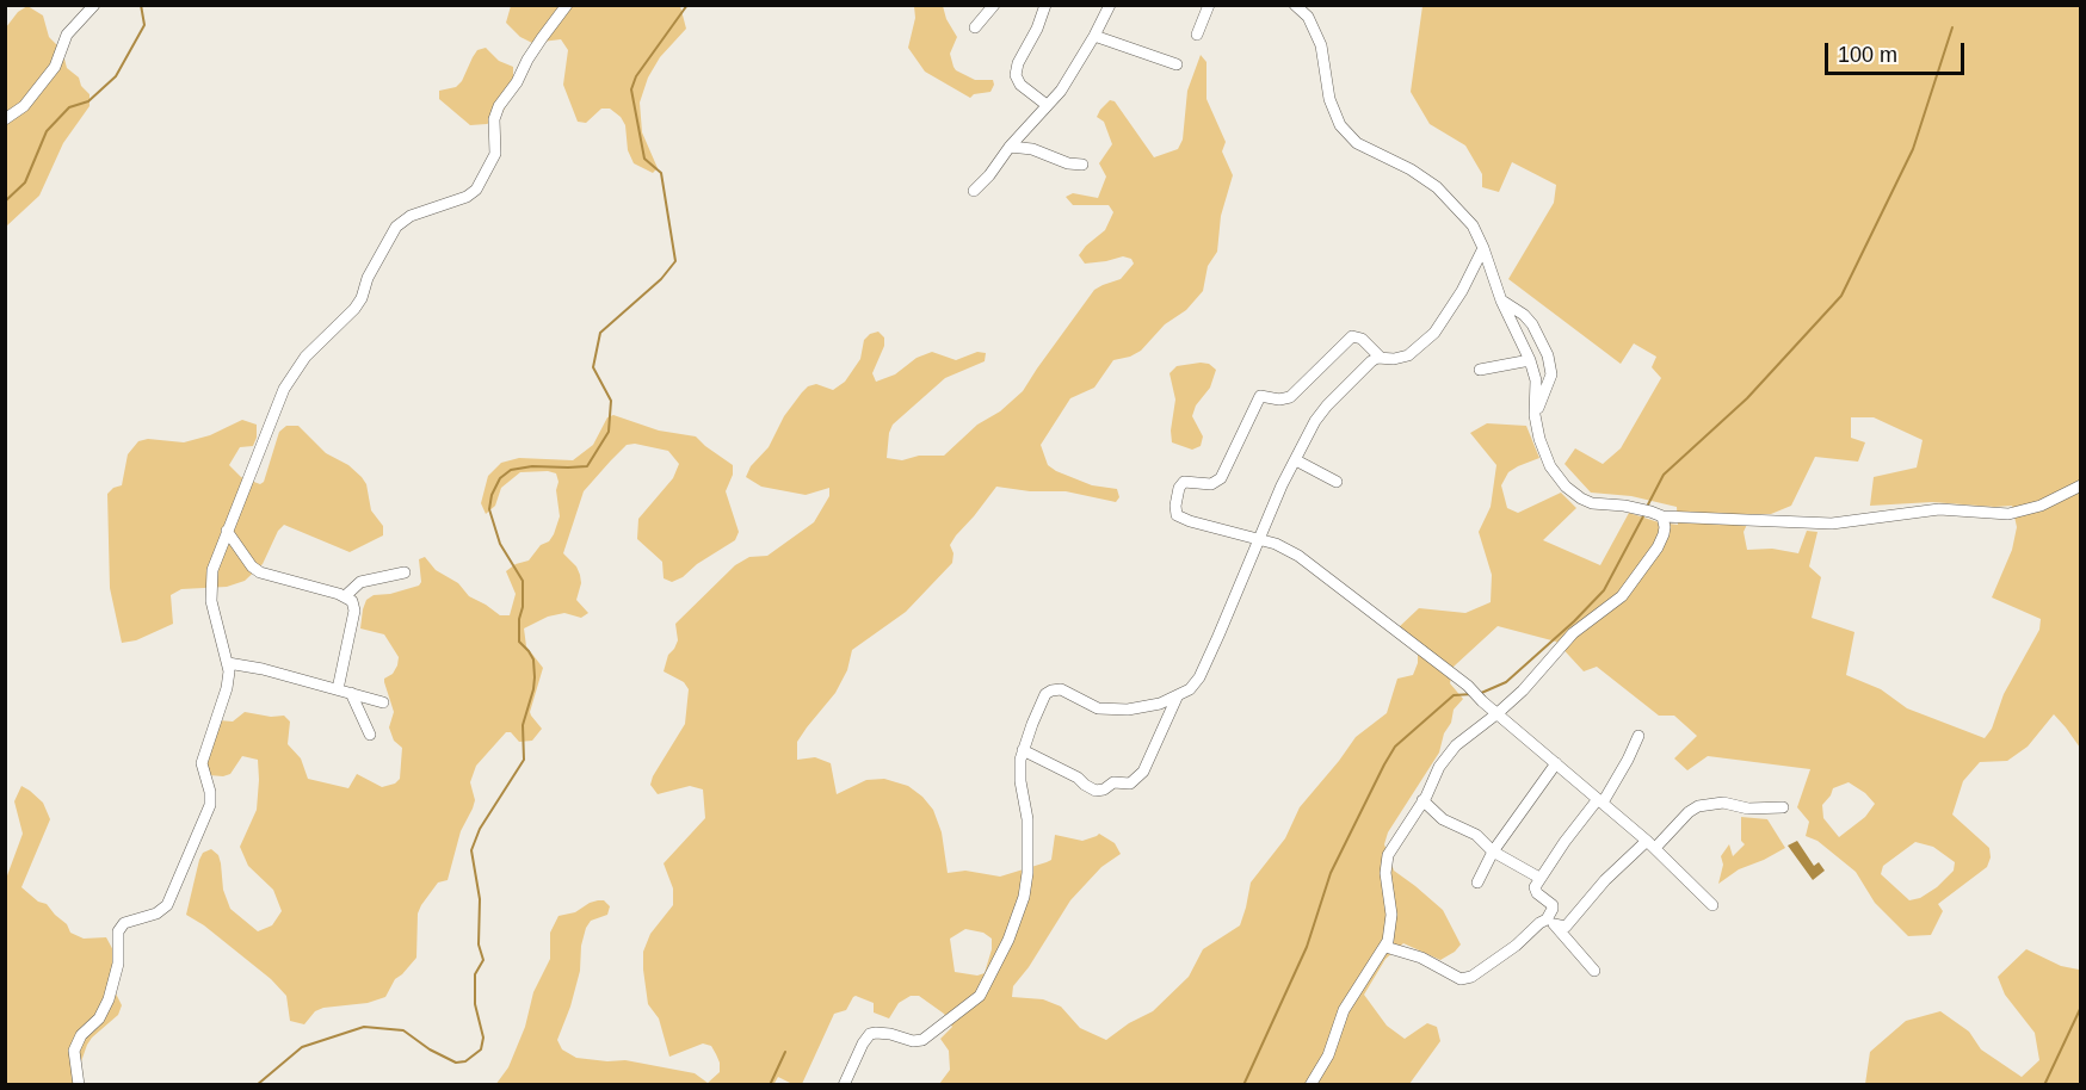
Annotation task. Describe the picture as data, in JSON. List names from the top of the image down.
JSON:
{
  "scale_bar": "100 m"
}
